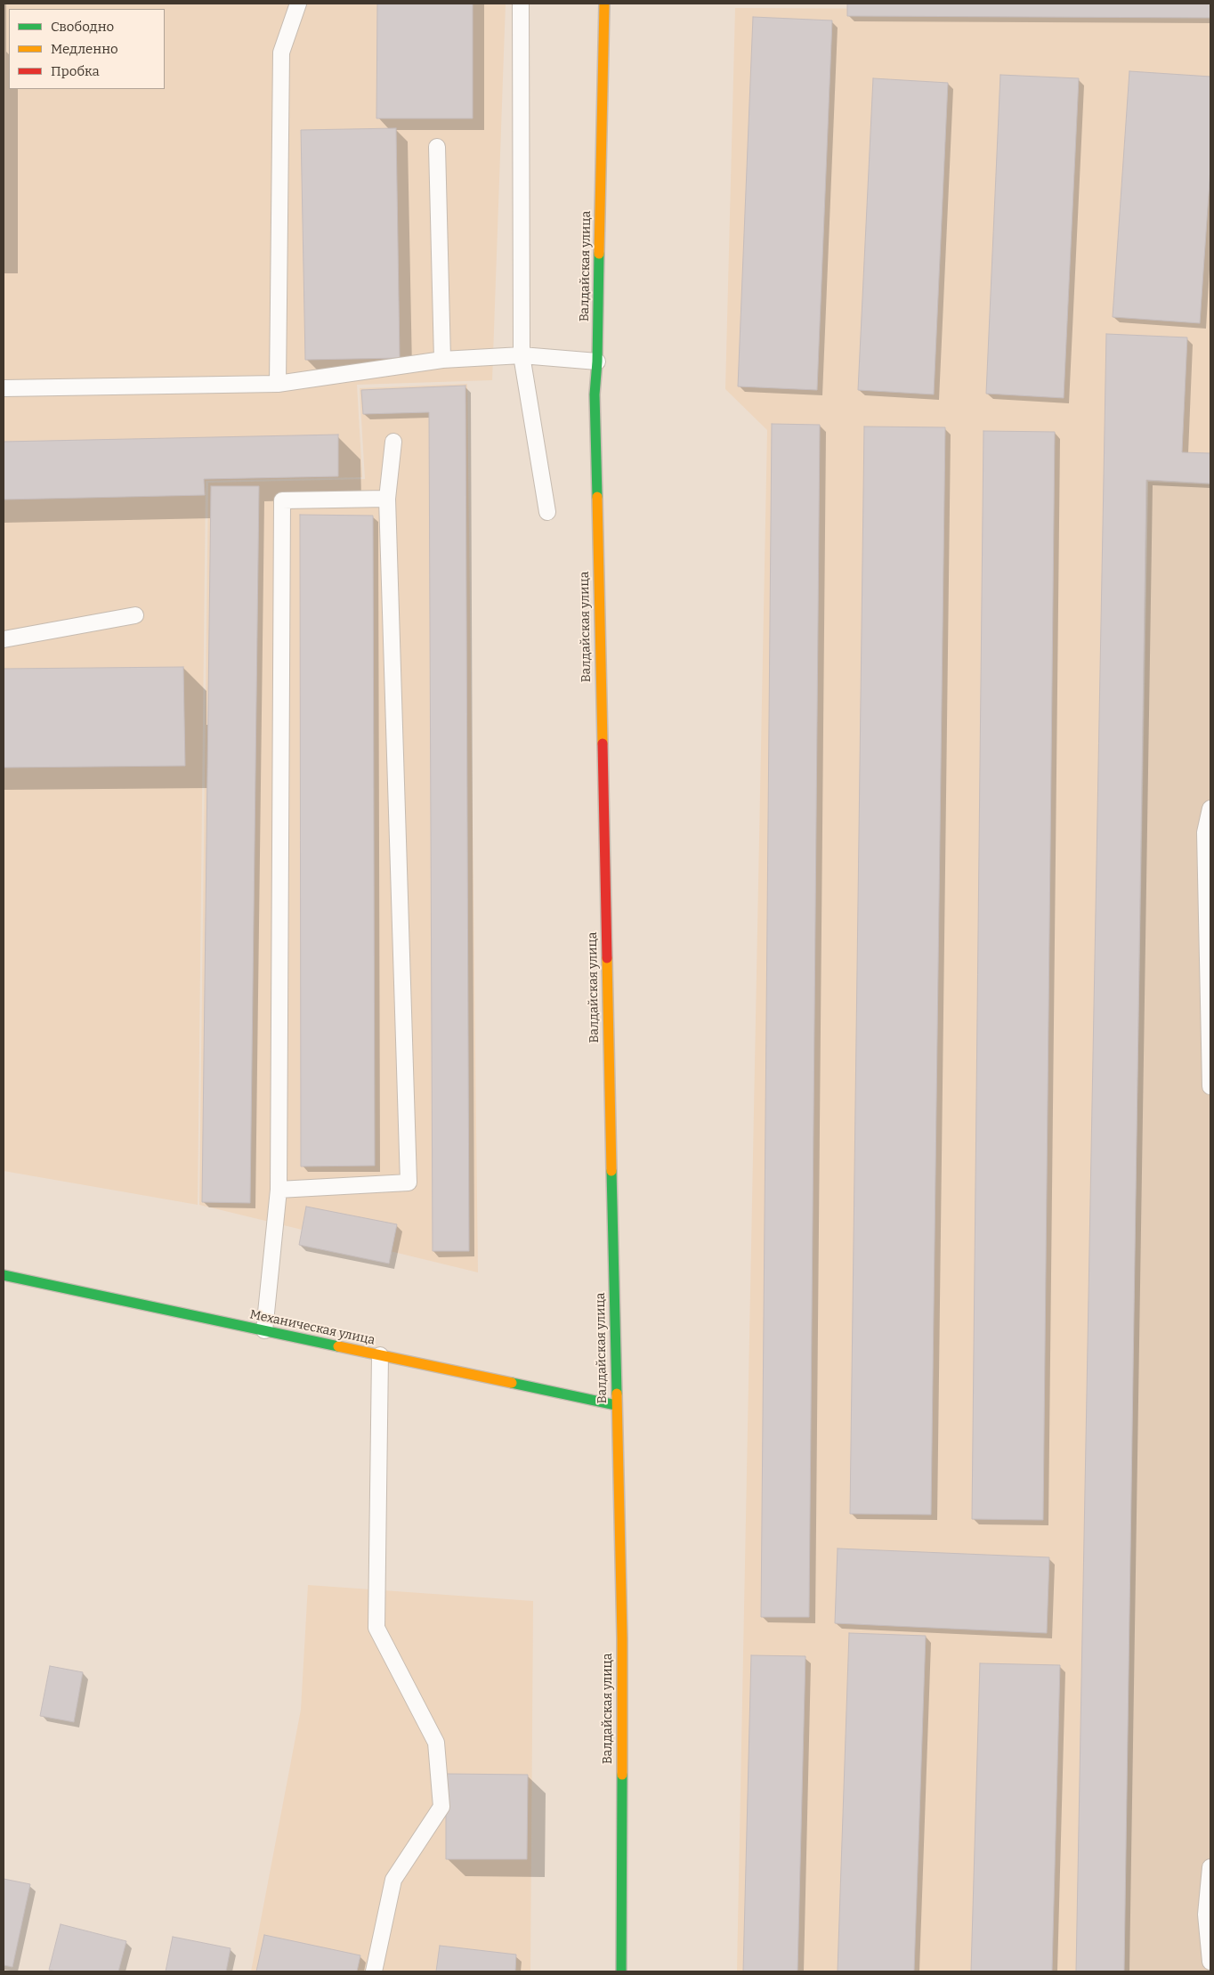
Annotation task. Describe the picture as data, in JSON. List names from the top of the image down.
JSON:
{
  "streets": {
    "street": ["Валдайская улица", "Механическая улица"]
  },
  "crossings": [
    ["Валдайская улица", "Механическая улица"]
  ],
  "legend": ["Свободно", "Медленно", "Пробка"]
}
